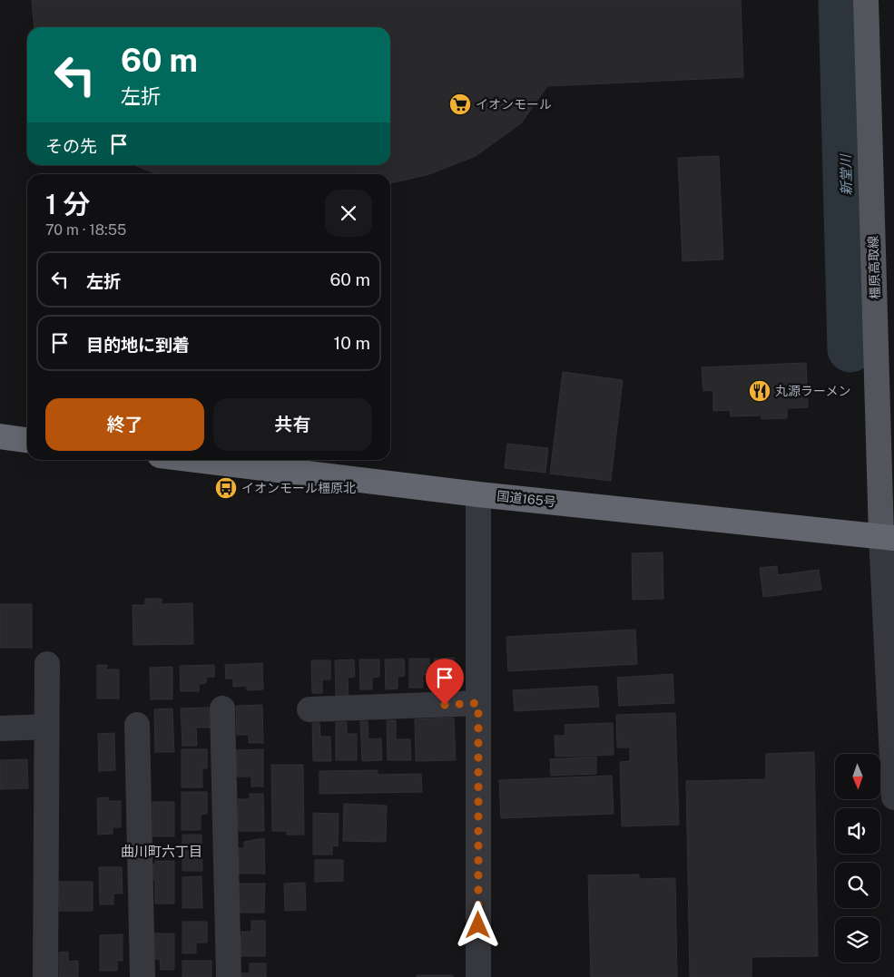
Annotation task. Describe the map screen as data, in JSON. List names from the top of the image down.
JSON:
{
  "streets": {
    "highway": ["国道165号"],
    "main road": ["橿原高取線"]
  },
  "crossings": [
    ["橿原高取線", "国道165号"]
  ],
  "districts": ["曲川町六丁目"],
  "water": ["新堂川"],
  "places": {
    "supermarket": ["イオンモール"],
    "restaurant": ["丸源ラーメン"],
    "bus stop": ["イオンモール橿原北"]
  },
  "north": "bottom",
  "page": {
    "turn": ["60 m", "左折"],
    "then": "その先",
    "heading": ["1 分", "70 m · 18:55"],
    "list": [
      {
        "name": "左折",
        "value": "60 m"
      },
      {
        "name": "目的地に到着",
        "value": "10 m"
      }
    ],
    "buttons": ["終了", "共有"]
  }
}
